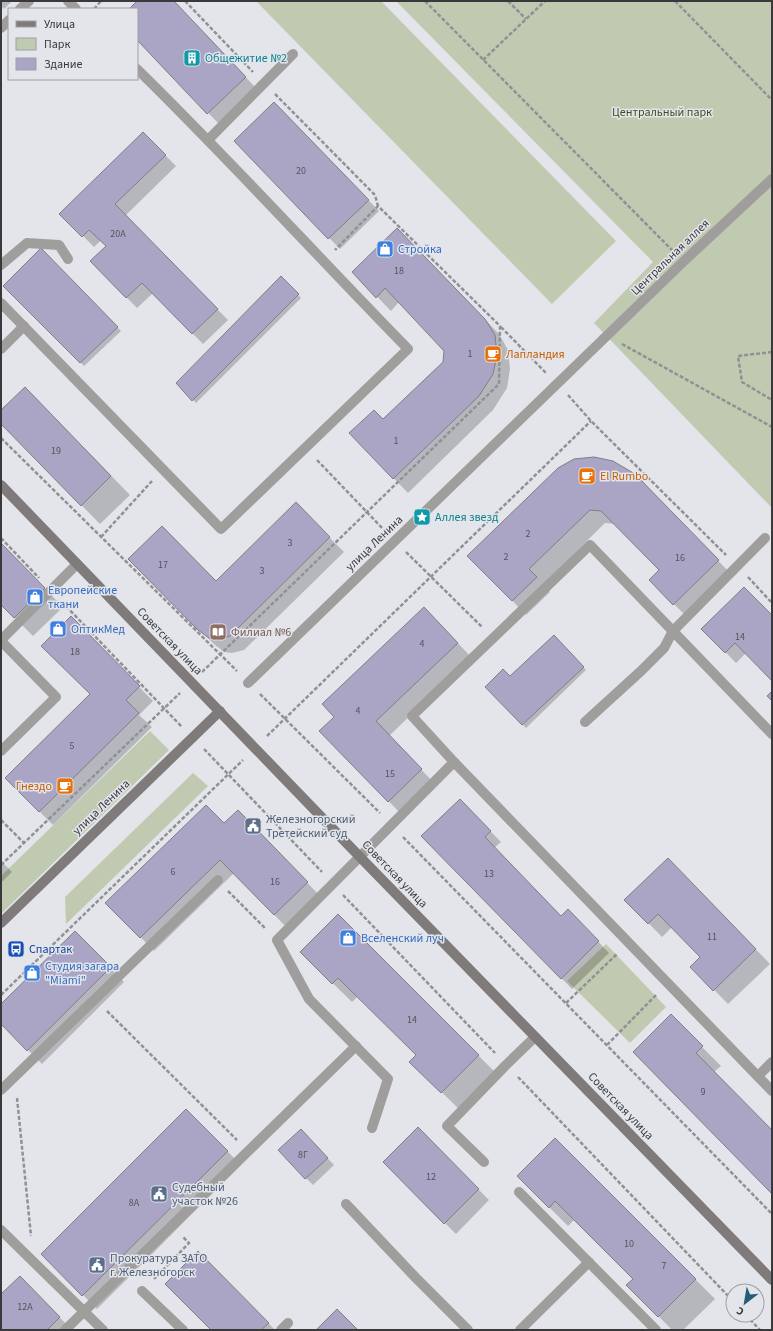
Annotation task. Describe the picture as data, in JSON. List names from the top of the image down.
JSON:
{
  "streets": {
    "main road": ["улица Ленина", "Советская улица"],
    "street": ["Центральная аллея"]
  },
  "crossings": [
    ["Центральная аллея", "улица Ленина"],
    ["улица Ленина", "Советская улица"]
  ],
  "parks": ["Центральный парк"],
  "places": {
    "building": ["Общежитие №2"],
    "shop": [
      "Стройка",
      "Европейские ткани",
      "ОптикМед",
      "Вселенский луч",
      "Студия загара \"Miami\""
    ],
    "cafe": ["Лапландия", "El Rumbo", "Гнездо"],
    "place": ["Аллея звезд"],
    "library": ["Филиал №6"],
    "public building": ["Железногорский Третейский суд", "Судебный участок №26", "Прокуратура ЗАТО г. Железногорск"],
    "bus stop": ["Спартак"]
  },
  "house_numbers": [
    "20",
    "20А",
    "18",
    "1",
    "1",
    "19",
    "2",
    "3",
    "2",
    "16",
    "17",
    "3",
    "14",
    "4",
    "18",
    "4",
    "5",
    "15",
    "6",
    "13",
    "16",
    "11",
    "14",
    "9",
    "8Г",
    "12",
    "8А",
    "10",
    "7",
    "12А"
  ],
  "legend": ["Улица", "Парк", "Здание"],
  "north": "bottom left"
}
